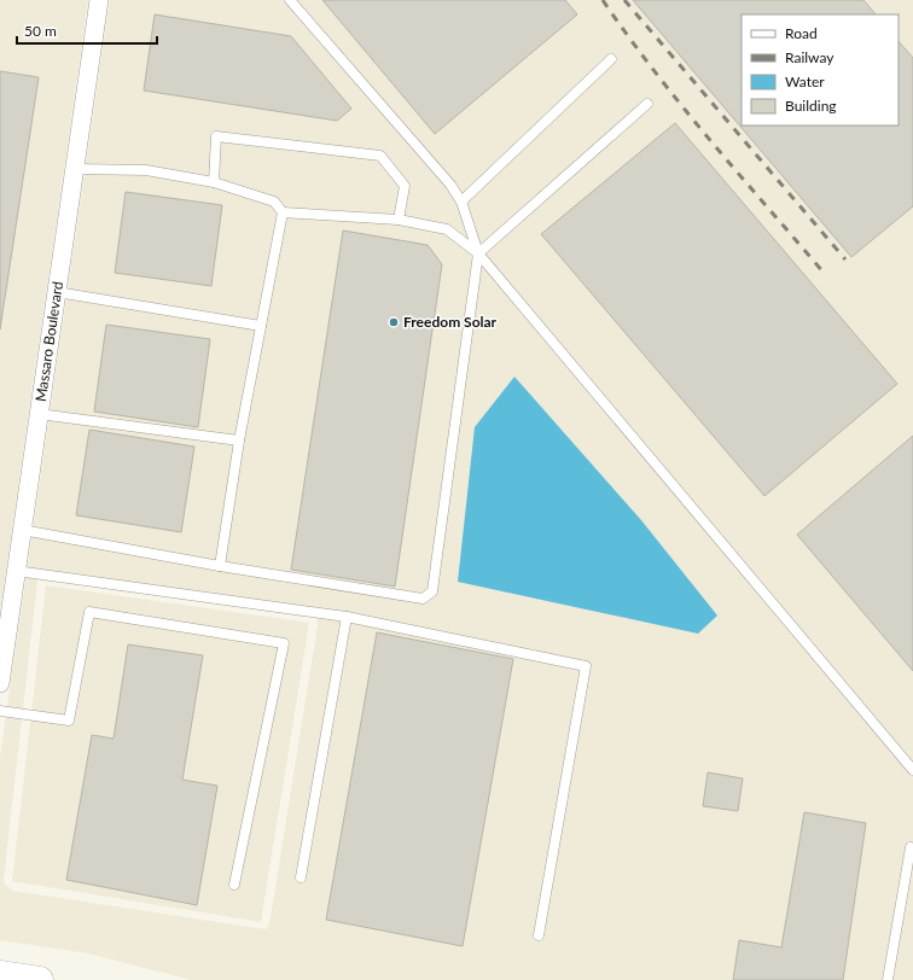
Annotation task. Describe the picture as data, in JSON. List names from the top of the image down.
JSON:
{
  "streets": {
    "street": ["Massaro Boulevard"]
  },
  "places": ["Freedom Solar"],
  "legend": [
    "Road",
    "Railway",
    "Water",
    "Building"
  ],
  "scale_bar": "50 m"
}
